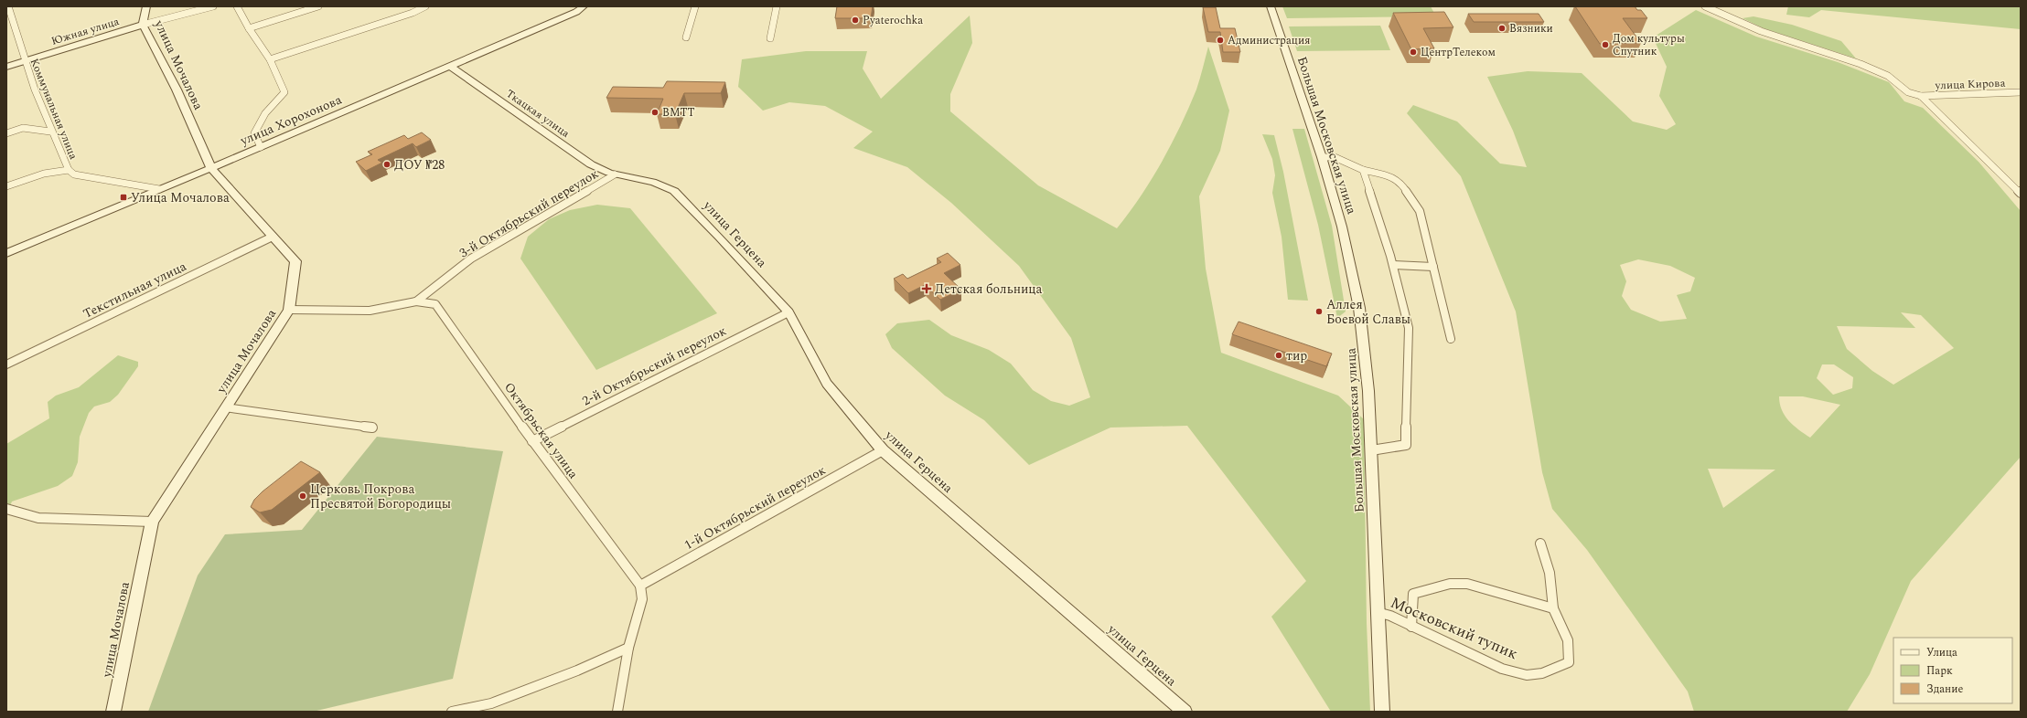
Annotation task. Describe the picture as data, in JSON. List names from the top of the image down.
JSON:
{
  "streets": {
    "street": [
      "Южная улица",
      "улица Мочалова",
      "улица Кирова",
      "Коммунальная улица",
      "Ткацкая улица",
      "улица Хорохонова",
      "Большая Московская улица",
      "3-й Октябрьский переулок",
      "улица Герцена",
      "Текстильная улица",
      "2-й Октябрьский переулок",
      "Октябрьская улица",
      "1-й Октябрьский переулок",
      "Московский тупик"
    ]
  },
  "crossings": [
    ["Южная улица", "улица Мочалова"],
    ["Южная улица", "Коммунальная улица"],
    ["улица Мочалова", "улица Хорохонова"],
    ["улица Мочалова", "3-й Октябрьский переулок"],
    ["улица Мочалова", "Текстильная улица"],
    ["Коммунальная улица", "улица Хорохонова"],
    ["Ткацкая улица", "улица Хорохонова"],
    ["Ткацкая улица", "3-й Октябрьский переулок"],
    ["Ткацкая улица", "улица Герцена"],
    ["Большая Московская улица", "Московский тупик"],
    ["3-й Октябрьский переулок", "улица Герцена"],
    ["3-й Октябрьский переулок", "Октябрьская улица"],
    ["улица Герцена", "2-й Октябрьский переулок"],
    ["улица Герцена", "1-й Октябрьский переулок"],
    ["2-й Октябрьский переулок", "Октябрьская улица"],
    ["Октябрьская улица", "1-й Октябрьский переулок"]
  ],
  "places": {
    "other": [
      "Pyaterochka",
      "Вязники",
      "Администрация",
      "Дом культуры Спутник",
      "ЦентрТелеком",
      "ВМТТ",
      "ДОУ №28",
      "Аллея Боевой Славы",
      "тир",
      "Церковь Покрова Пресвятой Богородицы"
    ],
    "transit": ["Улица Мочалова"],
    "health": ["Детская больница"]
  },
  "legend": ["Улица", "Парк", "Здание"]
}
